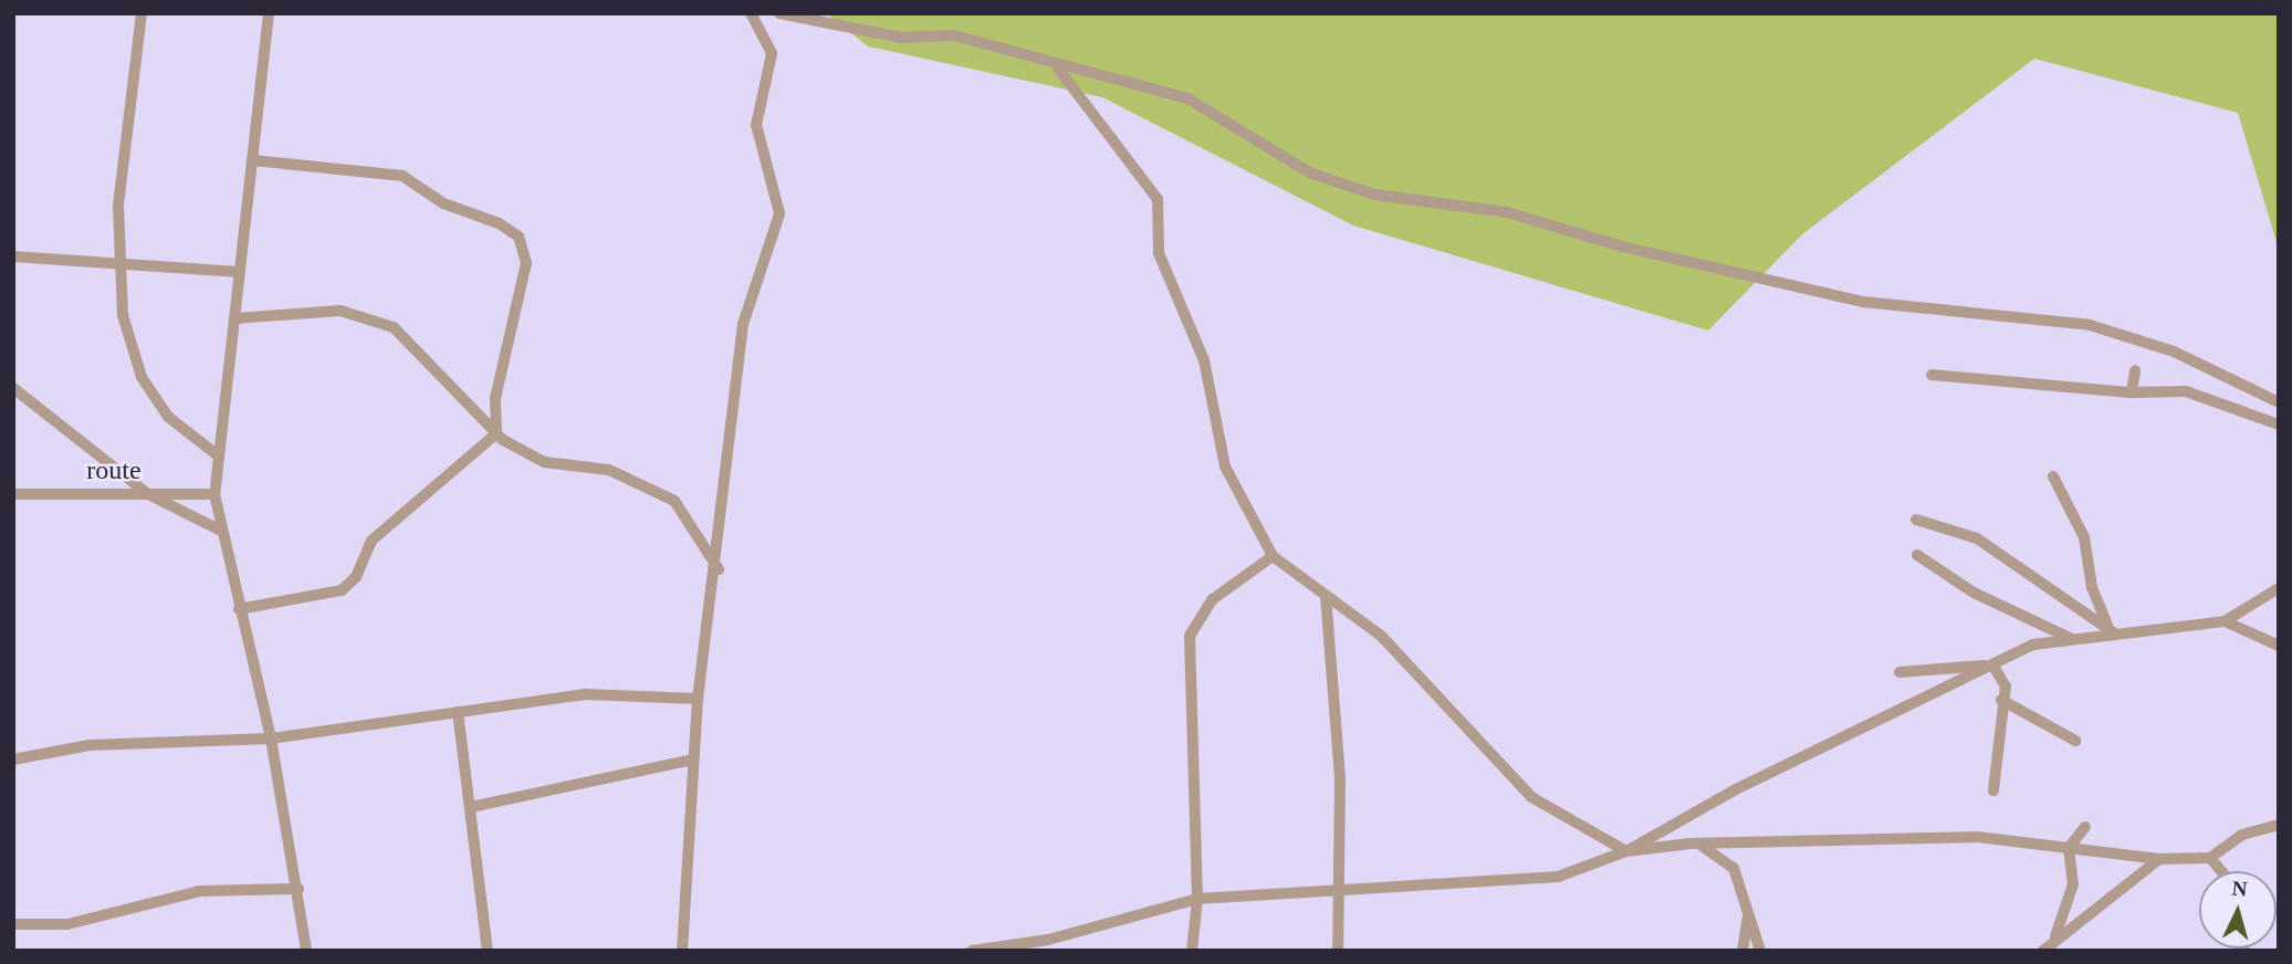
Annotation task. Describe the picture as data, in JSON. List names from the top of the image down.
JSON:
{
  "streets": {
    "street": ["route"]
  },
  "north": "top"
}
